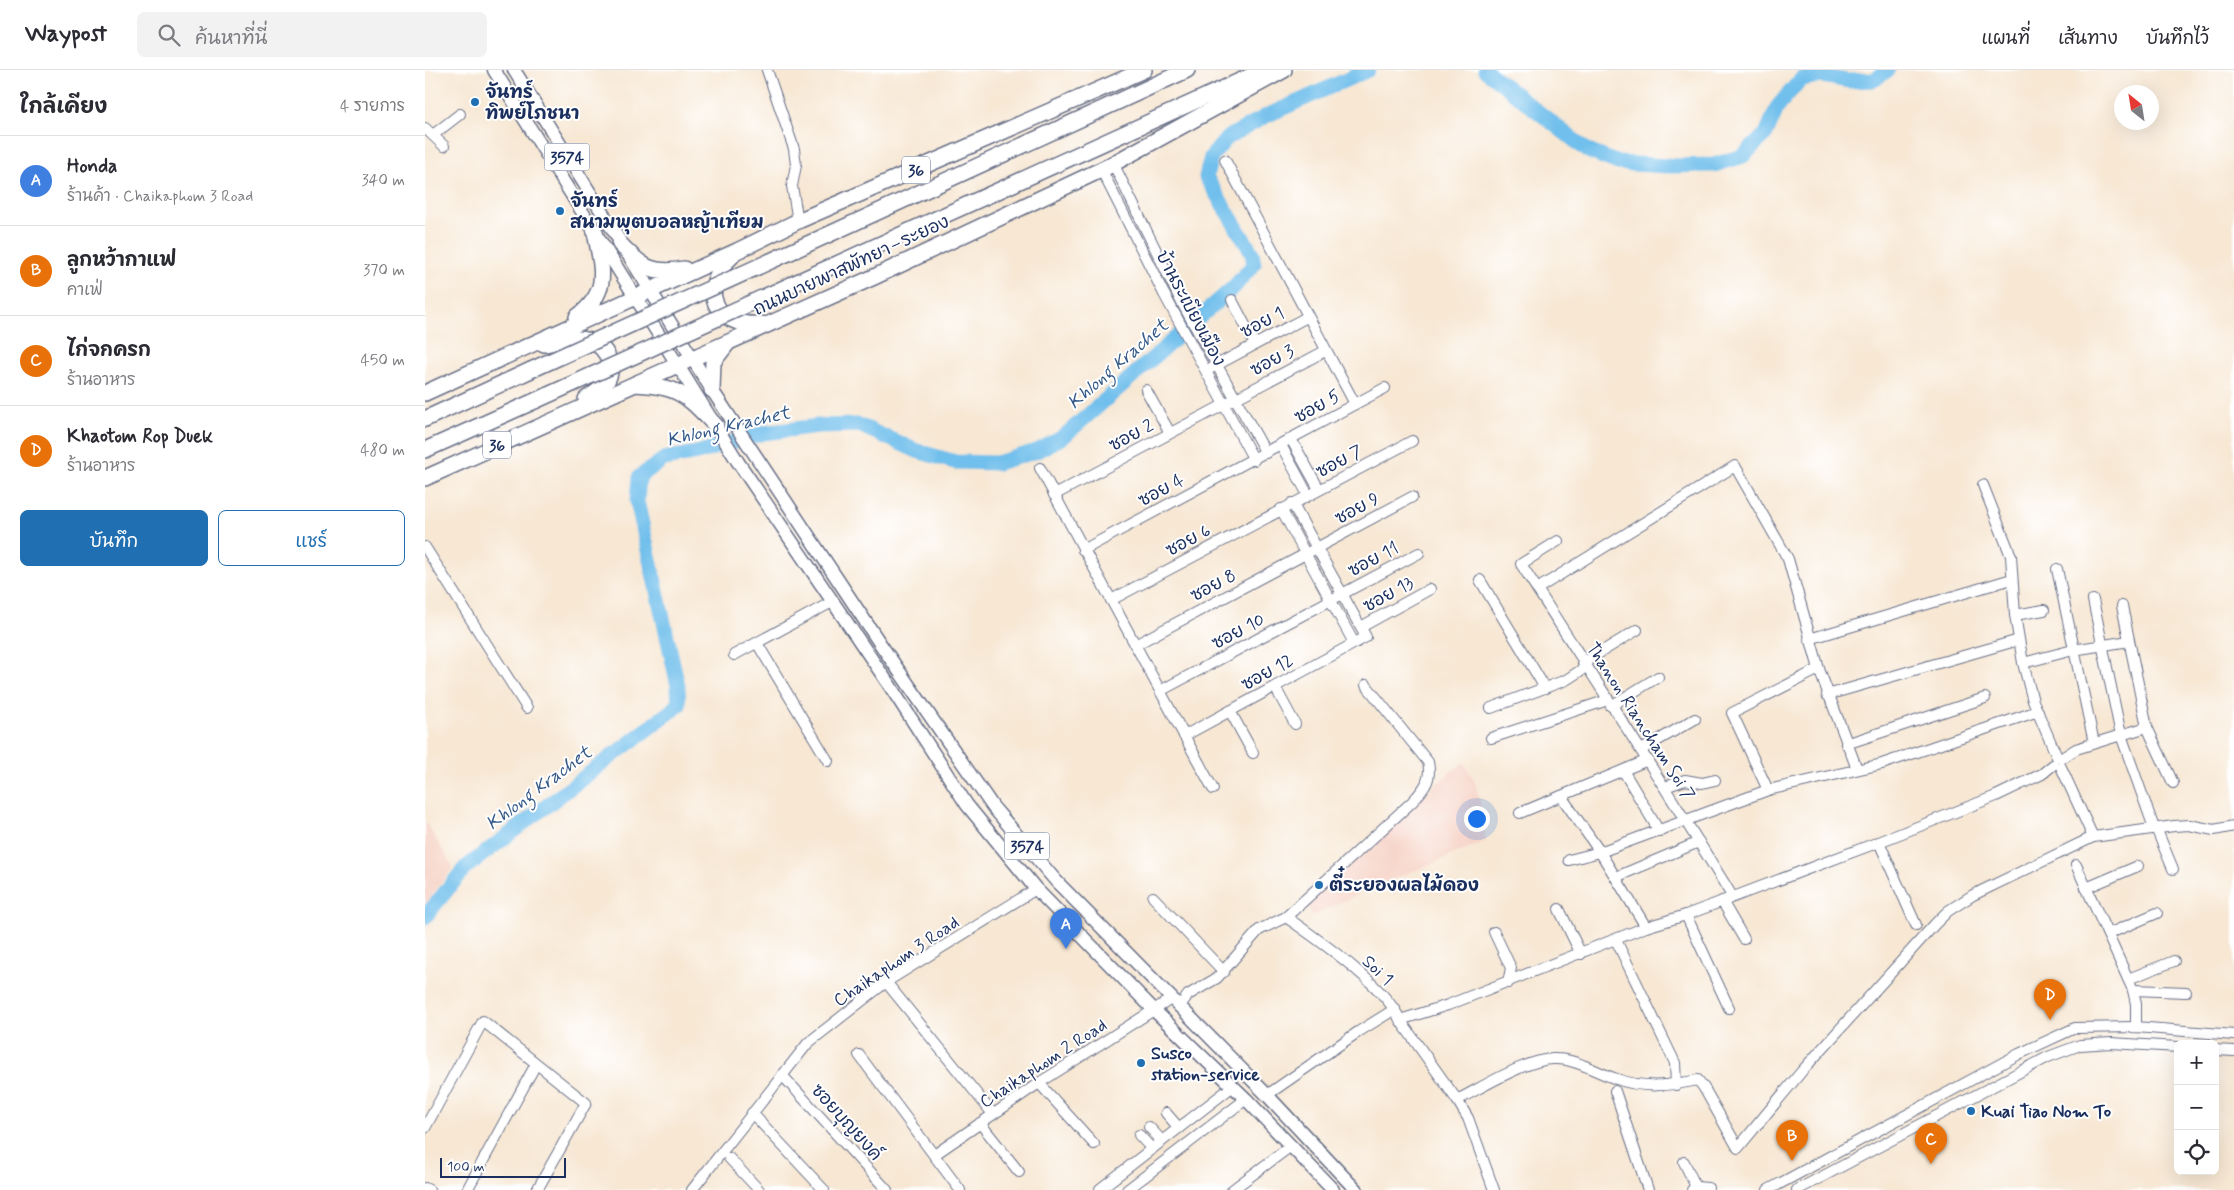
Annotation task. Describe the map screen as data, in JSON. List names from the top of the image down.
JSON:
{
  "streets": {
    "highway": ["36", "ถนนบายพาสพัทยา–ระยอง"],
    "main road": ["3574"],
    "street": [
      "บ้านระเบียงเมือง",
      "ซอย 1",
      "ซอย 3",
      "ซอย 5",
      "ซอย 2",
      "ซอย 7",
      "ซอย 4",
      "ซอย 9",
      "ซอย 6",
      "ซอย 11",
      "ซอย 8",
      "ซอย 13",
      "ซอย 10",
      "ซอย 12",
      "Thanon Riancham Soi 7",
      "Chaikaphom 3 Road",
      "Soi 1",
      "Chaikaphom 2 Road",
      "ซอยบุญยงค์"
    ]
  },
  "crossings": [
    ["3574", "36"],
    ["3574", "ถนนบายพาสพัทยา–ระยอง"],
    ["3574", "Chaikaphom 3 Road"],
    ["3574", "Chaikaphom 2 Road"],
    ["ถนนบายพาสพัทยา–ระยอง", "บ้านระเบียงเมือง"],
    ["บ้านระเบียงเมือง", "ซอย 1"],
    ["บ้านระเบียงเมือง", "ซอย 3"],
    ["บ้านระเบียงเมือง", "ซอย 5"],
    ["บ้านระเบียงเมือง", "ซอย 2"],
    ["บ้านระเบียงเมือง", "ซอย 4"],
    ["ซอย 3", "ซอย 2"],
    ["ซอย 5", "ซอย 4"],
    ["ซอย 7", "ซอย 6"],
    ["ซอย 9", "ซอย 8"],
    ["ซอย 11", "ซอย 10"],
    ["ซอย 13", "ซอย 12"],
    ["Chaikaphom 3 Road", "ซอยบุญยงค์"]
  ],
  "water": ["Khlong Krachet"],
  "places": [
    "จันทร์ ทิพย์โภชนา",
    "จันทร์ สนามพุตบอลหญ้าเทียม",
    "ตี๋ระยองผลไม้ดอง",
    "Susco station-service",
    "Kuai Tiao Nom To"
  ],
  "scale_bar": "100 m",
  "north": "top left",
  "page": {
    "header": "Waypost",
    "search": "ค้นหาที่นี่",
    "nav": ["แผนที่", "เส้นทาง", "บันทึกไว้"],
    "heading": ["ใกล้เคียง", "4 รายการ"],
    "list": [
      {
        "mark": "A",
        "name": "Honda",
        "note": "ร้านค้า · Chaikaphom 3 Road",
        "value": "340 m"
      },
      {
        "mark": "B",
        "name": "ลูกหว้ากาแฟ",
        "note": "คาเฟ่",
        "value": "370 m"
      },
      {
        "mark": "C",
        "name": "ไก่จกครก",
        "note": "ร้านอาหาร",
        "value": "450 m"
      },
      {
        "mark": "D",
        "name": "Khaotom Rop Duek",
        "note": "ร้านอาหาร",
        "value": "480 m"
      }
    ],
    "buttons": ["บันทึก", "แชร์"],
    "pins": [
      "A",
      "D",
      "B",
      "C"
    ],
    "map_buttons": ["+", "−"],
    "scale": "100 m"
  }
}
